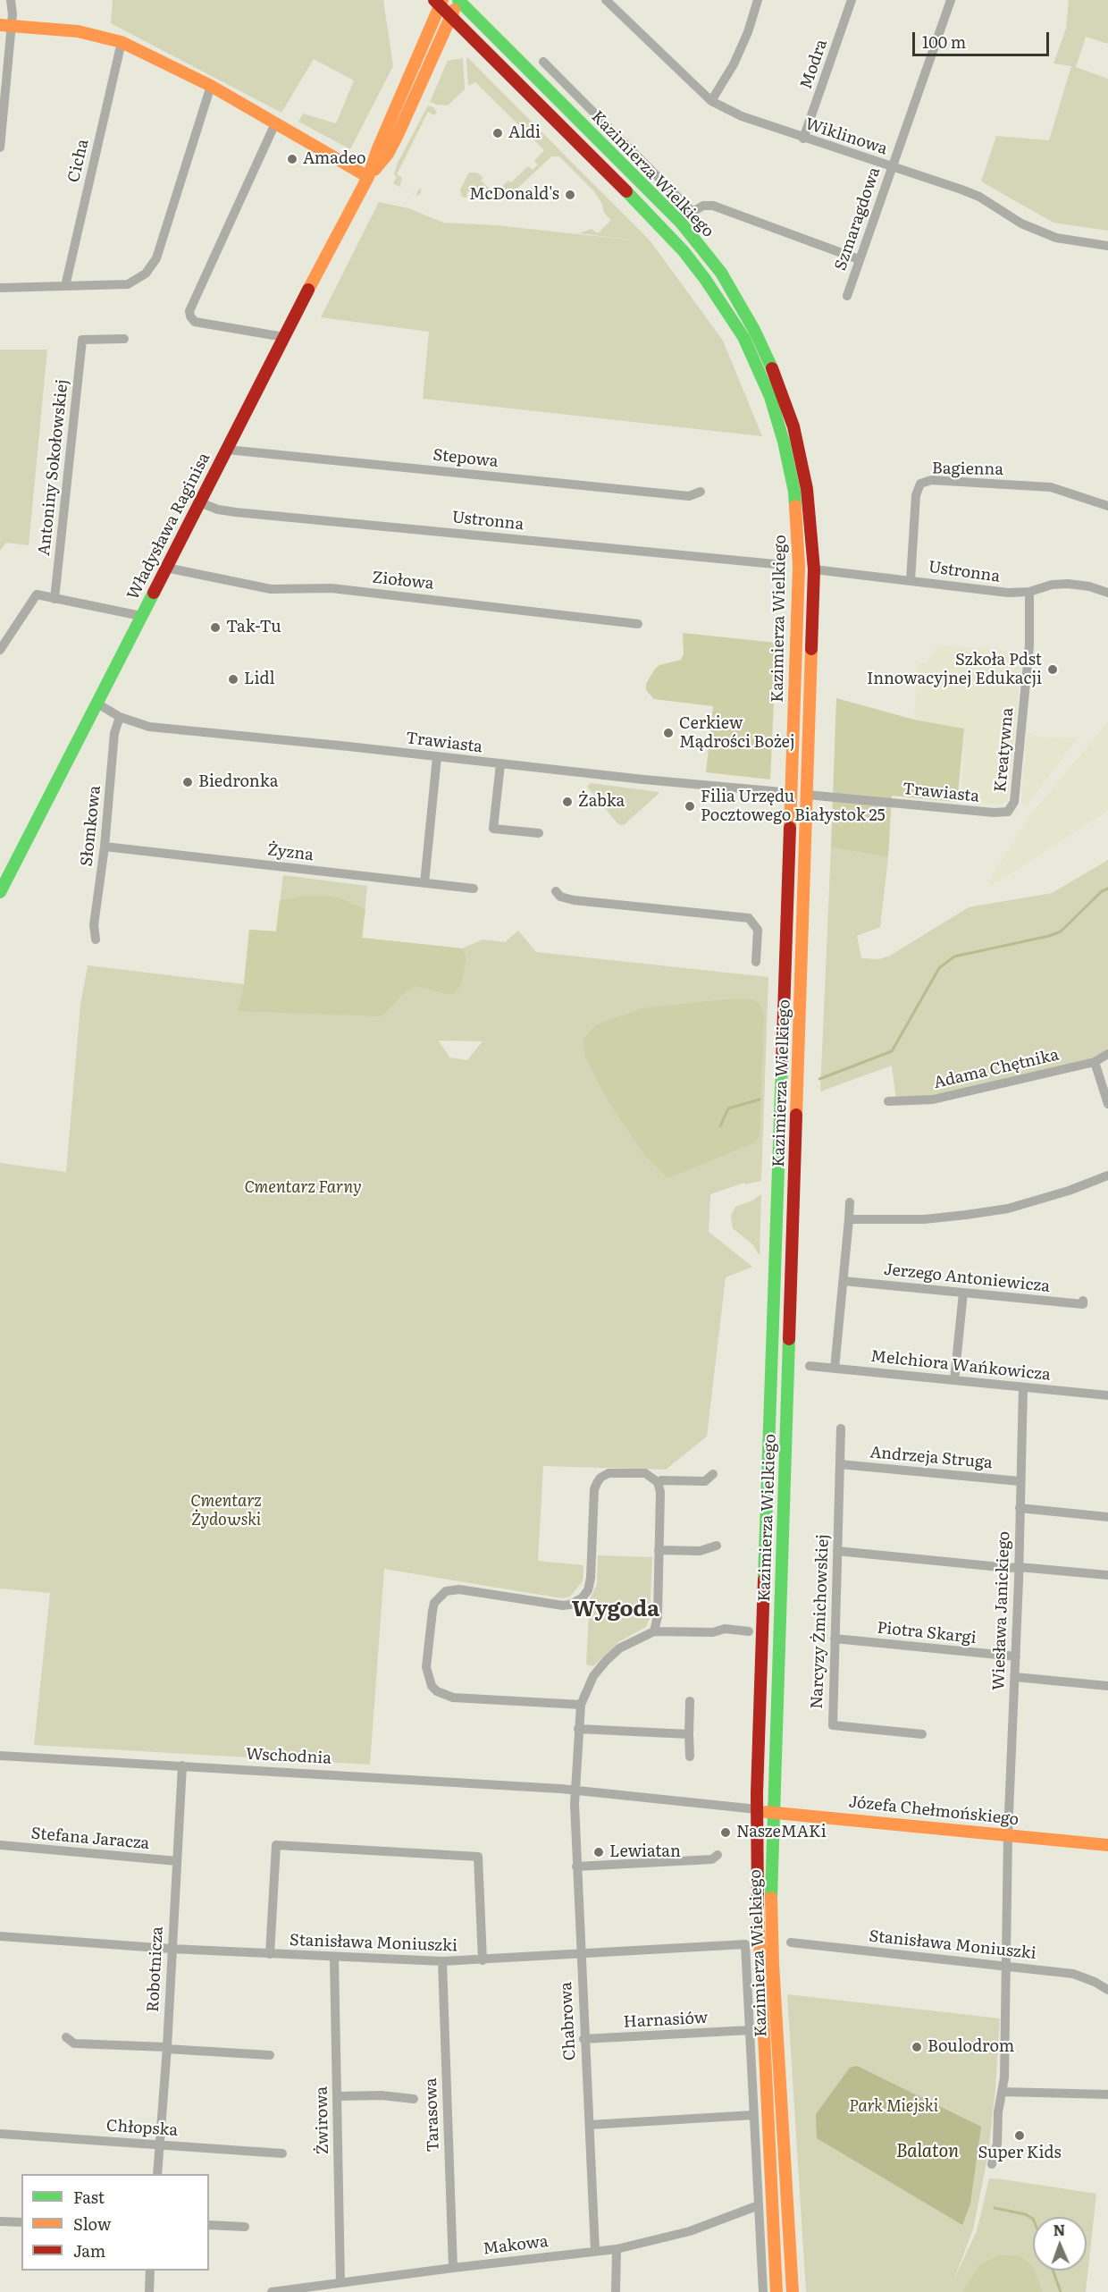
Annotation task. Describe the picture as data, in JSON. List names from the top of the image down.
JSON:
{
  "streets": {
    "main road": ["Kazimierza Wielkiego", "Władysława Raginisa", "Józefa Chełmońskiego"],
    "street": [
      "Modra",
      "Wiklinowa",
      "Cicha",
      "Szmaragdowa",
      "Stepowa",
      "Antoniny Sokołowskiej",
      "Bagienna",
      "Ustronna",
      "Ziołowa",
      "Trawiasta",
      "Kreatywna",
      "Słomkowa",
      "Żyzna",
      "Adama Chętnika",
      "Jerzego Antoniewicza",
      "Melchiora Wańkowicza",
      "Andrzeja Struga",
      "Wiesława Janickiego",
      "Narcyzy Żmichowskiej",
      "Piotra Skargi",
      "Wschodnia",
      "Stefana Jaracza",
      "Stanisława Moniuszki",
      "Robotnicza",
      "Harnasiów",
      "Chabrowa",
      "Tarasowa",
      "Żwirowa",
      "Chłopska",
      "Makowa"
    ]
  },
  "crossings": [
    ["Modra", "Wiklinowa"],
    ["Wiklinowa", "Szmaragdowa"],
    ["Kazimierza Wielkiego", "Ustronna"],
    ["Kazimierza Wielkiego", "Władysława Raginisa"],
    ["Kazimierza Wielkiego", "Trawiasta"],
    ["Kazimierza Wielkiego", "Józefa Chełmońskiego"],
    ["Stepowa", "Władysława Raginisa"],
    ["Bagienna", "Ustronna"],
    ["Ustronna", "Władysława Raginisa"],
    ["Ustronna", "Kreatywna"],
    ["Władysława Raginisa", "Ziołowa"],
    ["Władysława Raginisa", "Trawiasta"],
    ["Trawiasta", "Kreatywna"],
    ["Trawiasta", "Słomkowa"],
    ["Słomkowa", "Żyzna"],
    ["Melchiora Wańkowicza", "Wiesława Janickiego"],
    ["Andrzeja Struga", "Wiesława Janickiego"],
    ["Andrzeja Struga", "Narcyzy Żmichowskiej"],
    ["Wiesława Janickiego", "Piotra Skargi"],
    ["Wiesława Janickiego", "Józefa Chełmońskiego"],
    ["Wiesława Janickiego", "Stanisława Moniuszki"],
    ["Narcyzy Żmichowskiej", "Piotra Skargi"],
    ["Wschodnia", "Józefa Chełmońskiego"],
    ["Wschodnia", "Robotnicza"],
    ["Wschodnia", "Chabrowa"],
    ["Józefa Chełmońskiego", "Chabrowa"],
    ["Stefana Jaracza", "Robotnicza"],
    ["Stanisława Moniuszki", "Robotnicza"],
    ["Stanisława Moniuszki", "Harnasiów"],
    ["Stanisława Moniuszki", "Chabrowa"],
    ["Stanisława Moniuszki", "Tarasowa"],
    ["Stanisława Moniuszki", "Żwirowa"],
    ["Robotnicza", "Chłopska"],
    ["Harnasiów", "Chabrowa"],
    ["Chabrowa", "Makowa"],
    ["Tarasowa", "Makowa"],
    ["Żwirowa", "Makowa"]
  ],
  "districts": ["Wygoda"],
  "water": ["Balaton"],
  "parks": ["Cmentarz Farny", "Cmentarz Żydowski", "Park Miejski"],
  "places": [
    "Aldi",
    "Amadeo",
    "McDonald's",
    "Tak-Tu",
    "Szkoła Pdst Innowacyjnej Edukacji",
    "Lidl",
    "Cerkiew Mądrości Bożej",
    "Biedronka",
    "Żabka",
    "Filia Urzędu Pocztowego Białystok 25",
    "NaszeMAKi",
    "Lewiatan",
    "Boulodrom",
    "Super Kids"
  ],
  "legend": ["Fast", "Slow", "Jam"],
  "scale_bar": "100 m",
  "north": "top"
}
